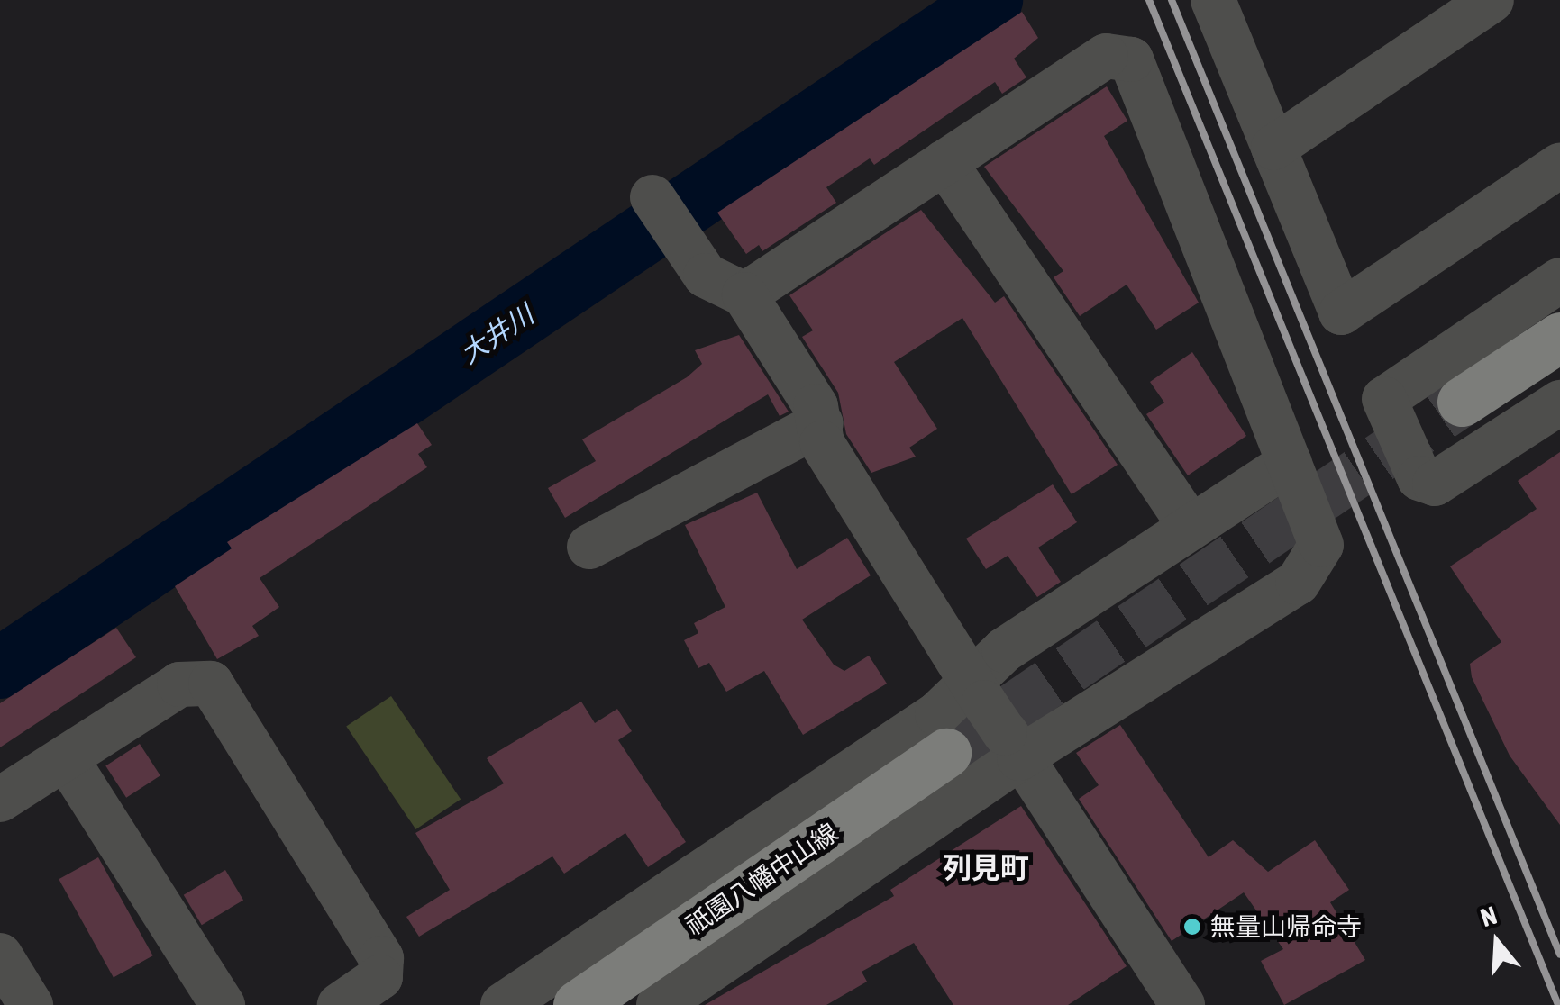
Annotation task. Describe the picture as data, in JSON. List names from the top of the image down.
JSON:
{
  "streets": {
    "main road": ["祇園八幡中山線"]
  },
  "districts": ["列見町"],
  "water": ["大井川"],
  "places": ["無量山帰命寺"],
  "north": "top"
}
